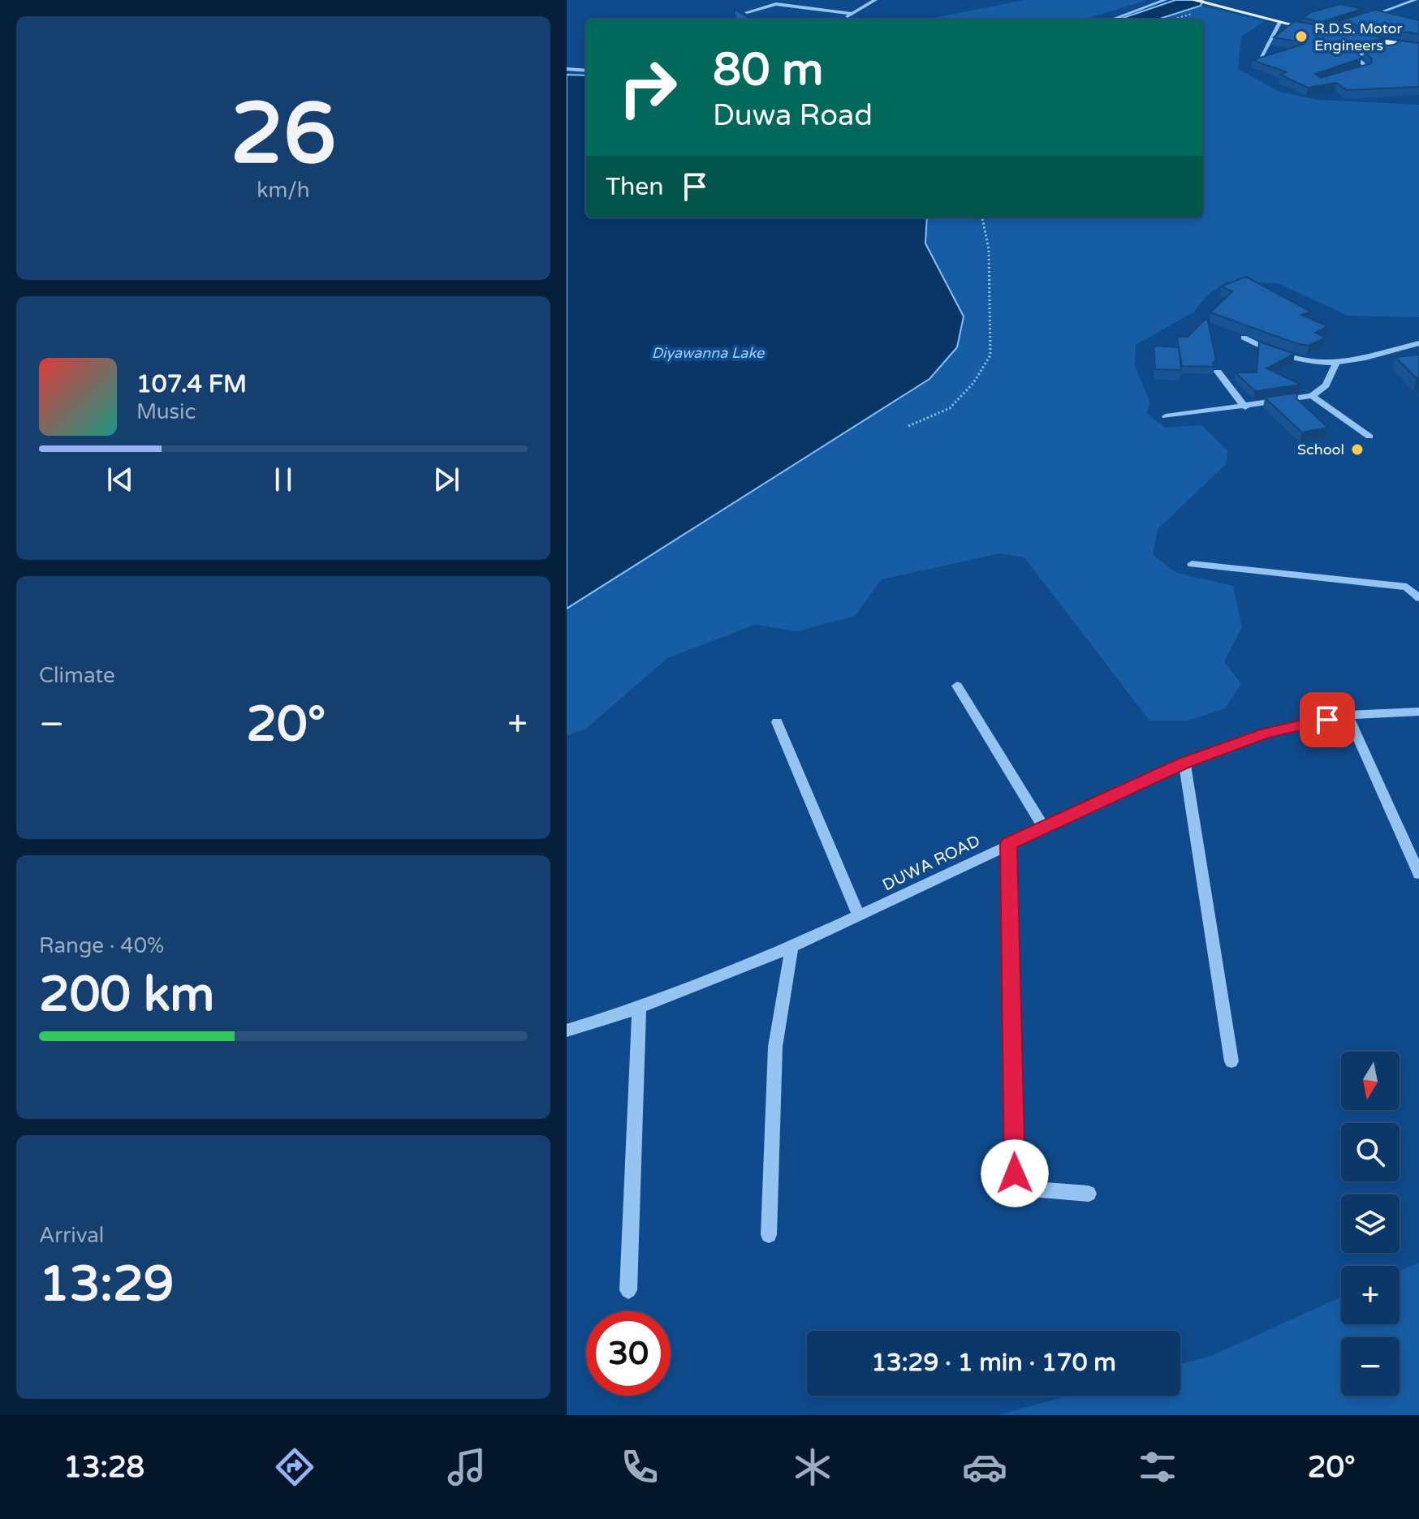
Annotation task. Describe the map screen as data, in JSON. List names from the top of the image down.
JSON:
{
  "streets": {
    "street": ["DUWA ROAD"]
  },
  "water": ["Diyawanna Lake"],
  "places": ["R.D.S. Motor Engineers", "School"],
  "north": "bottom",
  "page": {
    "tile": [
      ["26", "km/h"],
      "Climate",
      ["Range · 40%", "200 km"],
      ["Arrival", "13:29"]
    ],
    "turn": ["80 m", "Duwa Road"],
    "then": "Then",
    "song": ["107.4 FM", "Music"],
    "heat": ["−", "20°", "+"],
    "map_buttons": ["+", "−"],
    "limit": "30",
    "trip": "13:29 · 1 min · 170 m",
    "tabs": ["13:28", "20°"]
  }
}
